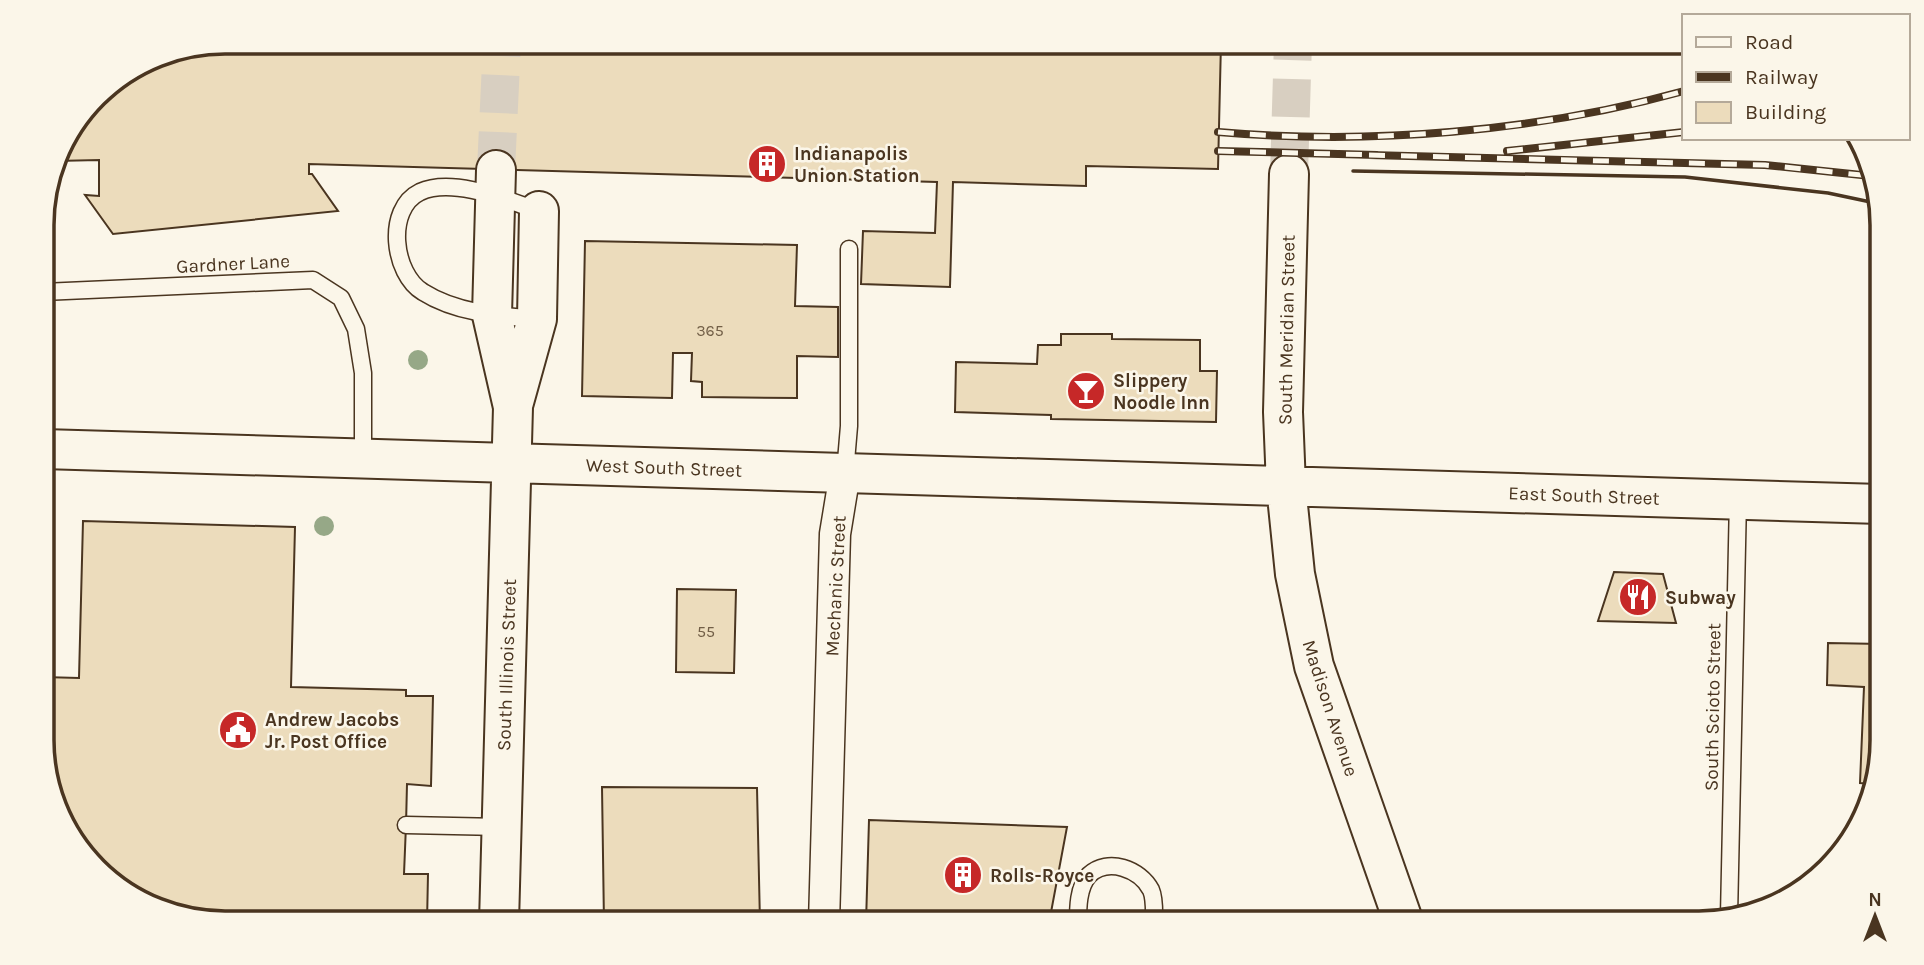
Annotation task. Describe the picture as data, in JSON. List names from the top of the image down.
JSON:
{
  "streets": {
    "main road": [
      "South Meridian Street",
      "West South Street",
      "East South Street",
      "South Illinois Street",
      "Madison Avenue"
    ],
    "street": ["Mechanic Street"],
    "lane": ["Gardner Lane", "South Scioto Street"]
  },
  "crossings": [
    ["Gardner Lane", "West South Street"],
    ["South Meridian Street", "West South Street"],
    ["South Meridian Street", "East South Street"],
    ["South Meridian Street", "Madison Avenue"],
    ["West South Street", "East South Street"],
    ["West South Street", "Mechanic Street"],
    ["West South Street", "South Illinois Street"],
    ["West South Street", "Madison Avenue"],
    ["East South Street", "South Scioto Street"],
    ["East South Street", "Madison Avenue"]
  ],
  "places": {
    "building": ["Indianapolis Union Station", "Rolls-Royce"],
    "bar": ["Slippery Noodle Inn"],
    "restaurant": ["Subway"],
    "public building": ["Andrew Jacobs Jr. Post Office"]
  },
  "house_numbers": ["365", "55"],
  "legend": ["Road", "Railway", "Building"],
  "north": "top"
}
